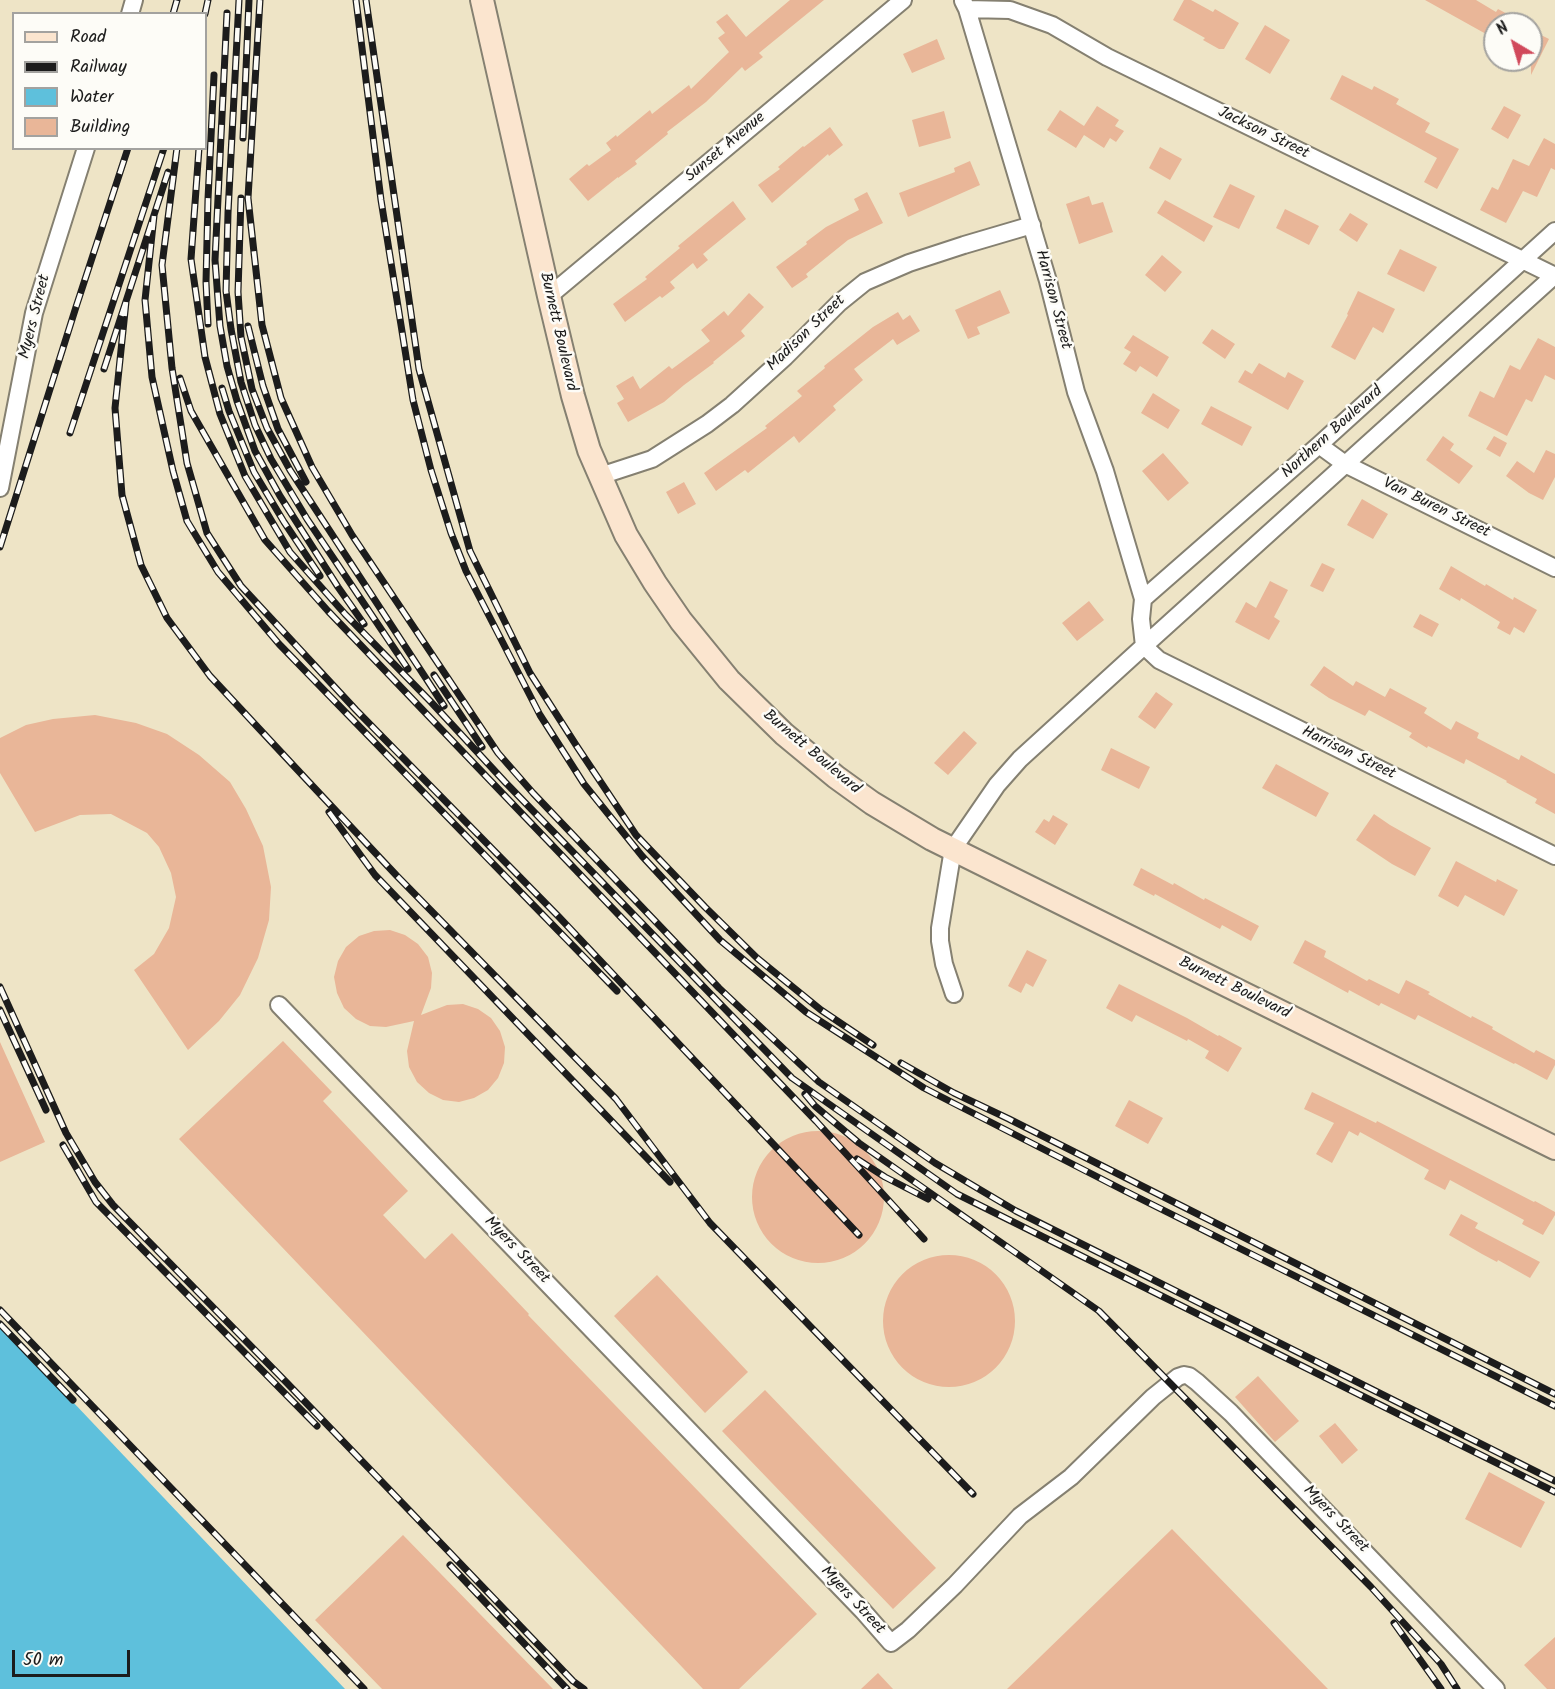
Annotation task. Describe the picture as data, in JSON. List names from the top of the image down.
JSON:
{
  "streets": {
    "main road": ["Burnett Boulevard"],
    "street": [
      "Jackson Street",
      "Sunset Avenue",
      "Harrison Street",
      "Myers Street",
      "Madison Street",
      "Northern Boulevard",
      "Van Buren Street"
    ]
  },
  "crossings": [
    ["Jackson Street", "Harrison Street"],
    ["Jackson Street", "Northern Boulevard"],
    ["Sunset Avenue", "Burnett Boulevard"],
    ["Harrison Street", "Madison Street"],
    ["Harrison Street", "Northern Boulevard"],
    ["Burnett Boulevard", "Madison Street"],
    ["Burnett Boulevard", "Northern Boulevard"],
    ["Northern Boulevard", "Van Buren Street"]
  ],
  "legend": [
    "Road",
    "Railway",
    "Water",
    "Building"
  ],
  "scale_bar": "50 m",
  "north": "top left"
}
